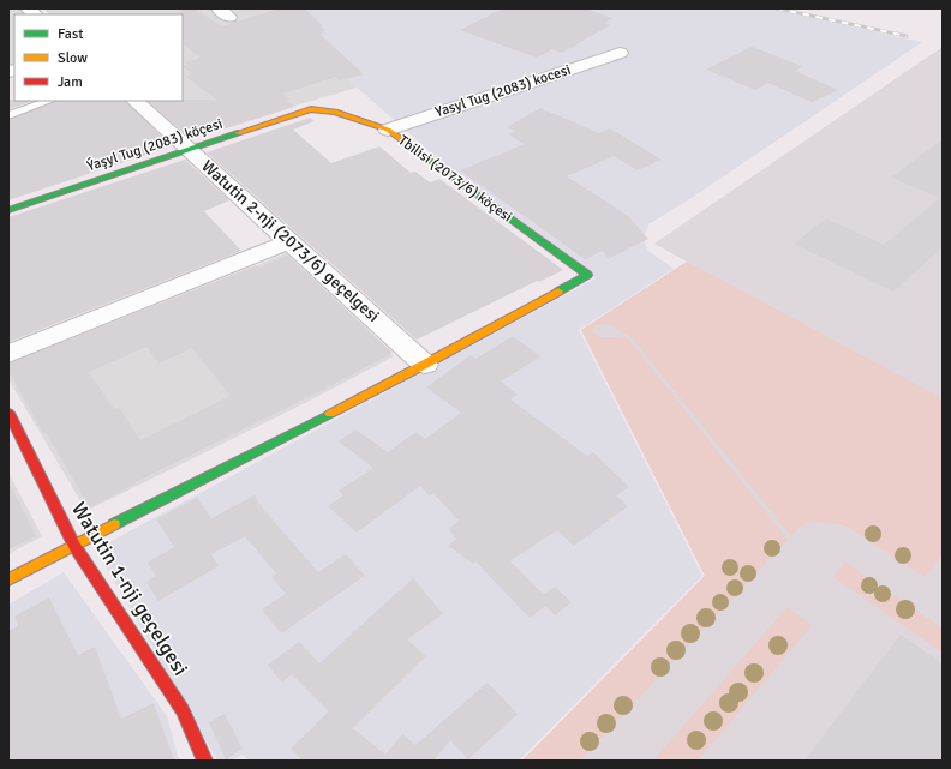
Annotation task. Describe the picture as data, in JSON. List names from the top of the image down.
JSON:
{
  "streets": {
    "street": [
      "Yasyl Tug (2083) kocesi",
      "Ýaşyl Tug (2083) köçesi",
      "Tbilisi (2073/6) köçesi",
      "Watutin 2-nji (2073/6) geçelgesi",
      "Watutin 1-nji geçelgesi"
    ]
  },
  "crossings": [
    ["Yasyl Tug (2083) kocesi", "Tbilisi (2073/6) köçesi"],
    ["Ýaşyl Tug (2083) köçesi", "Tbilisi (2073/6) köçesi"],
    ["Ýaşyl Tug (2083) köçesi", "Watutin 2-nji (2073/6) geçelgesi"],
    ["Tbilisi (2073/6) köçesi", "Watutin 2-nji (2073/6) geçelgesi"]
  ],
  "legend": ["Fast", "Slow", "Jam"]
}
